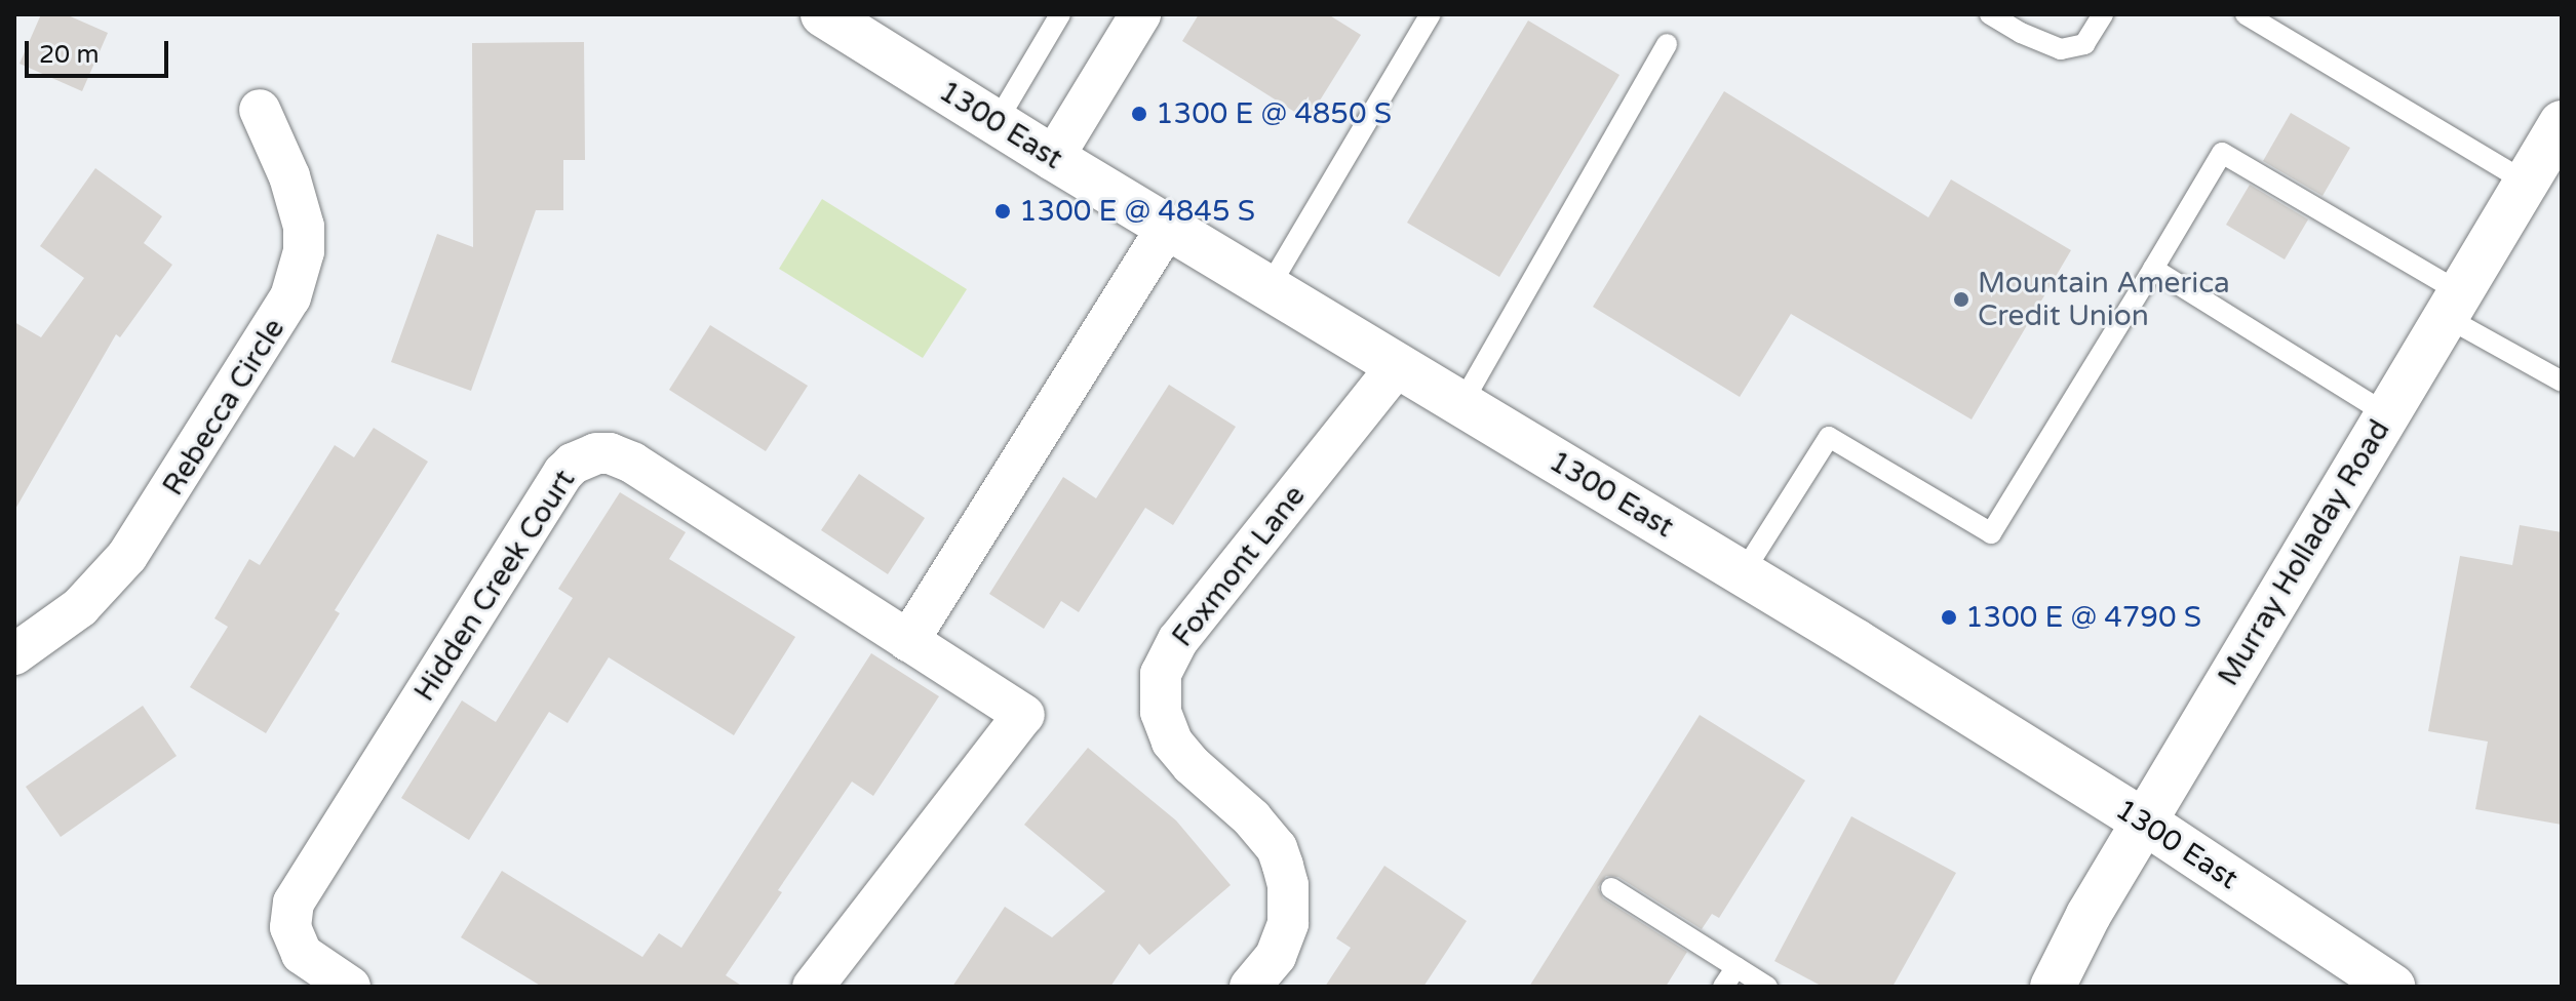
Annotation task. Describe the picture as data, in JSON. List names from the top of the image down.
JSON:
{
  "streets": {
    "main road": ["1300 East", "Murray Holladay Road"],
    "street": ["Rebecca Circle", "Foxmont Lane", "Hidden Creek Court"]
  },
  "crossings": [
    ["1300 East", "Murray Holladay Road"],
    ["1300 East", "Foxmont Lane"]
  ],
  "places": [
    "1300 E @ 4850 S",
    "1300 E @ 4845 S",
    "Mountain America Credit Union",
    "1300 E @ 4790 S"
  ],
  "scale_bar": "20 m"
}
